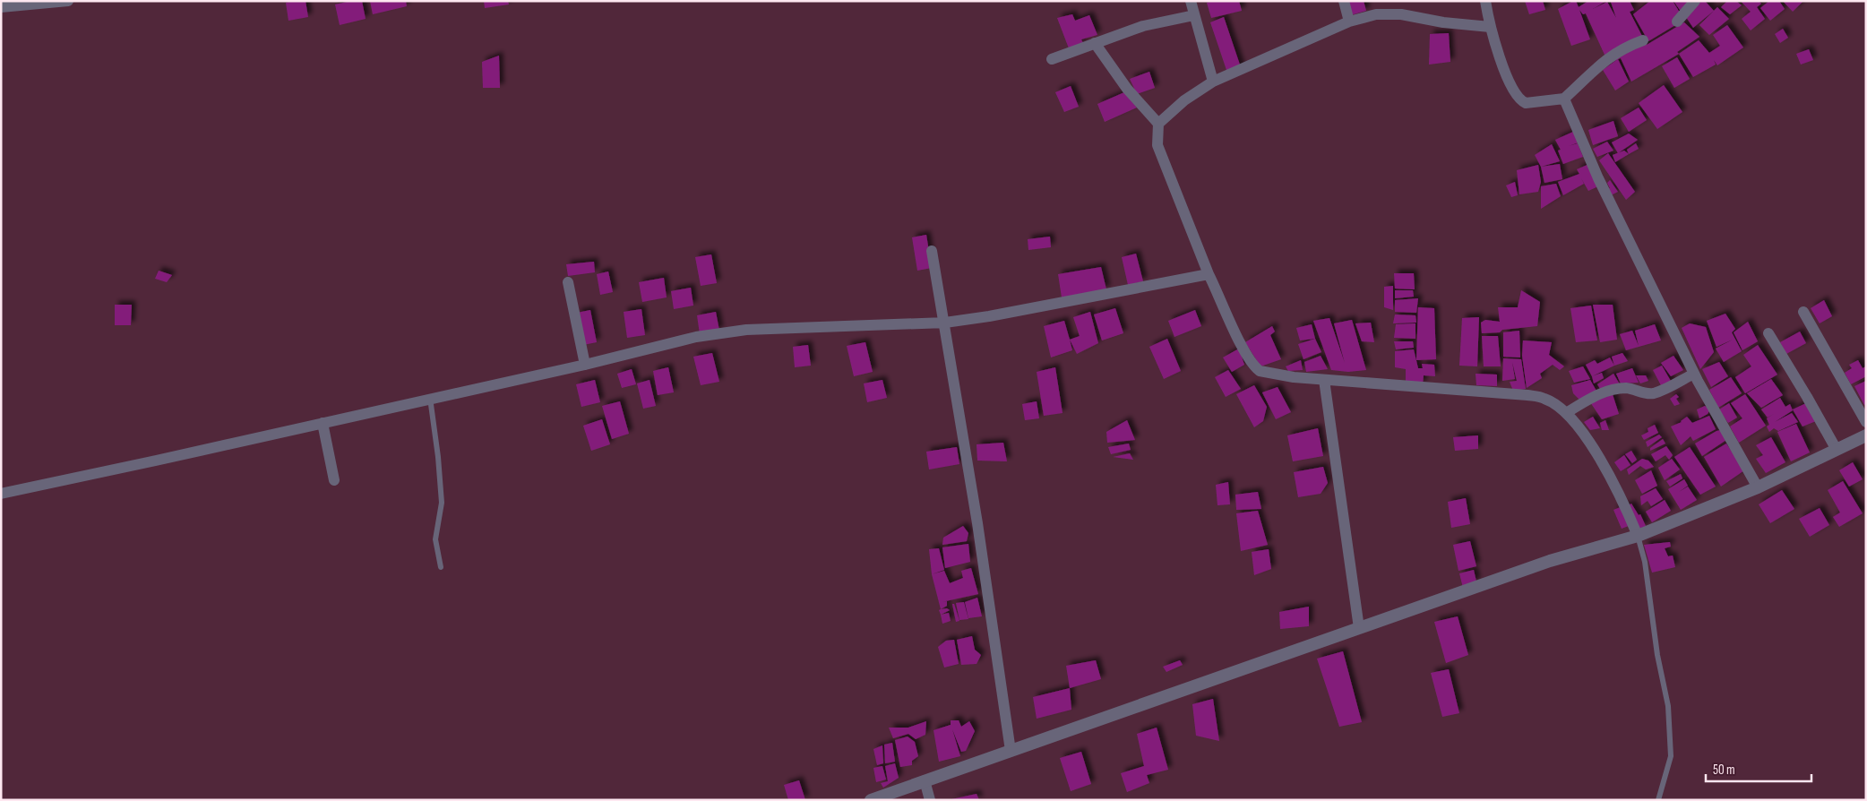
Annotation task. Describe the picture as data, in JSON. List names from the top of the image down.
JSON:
{
  "scale_bar": "50 m"
}
